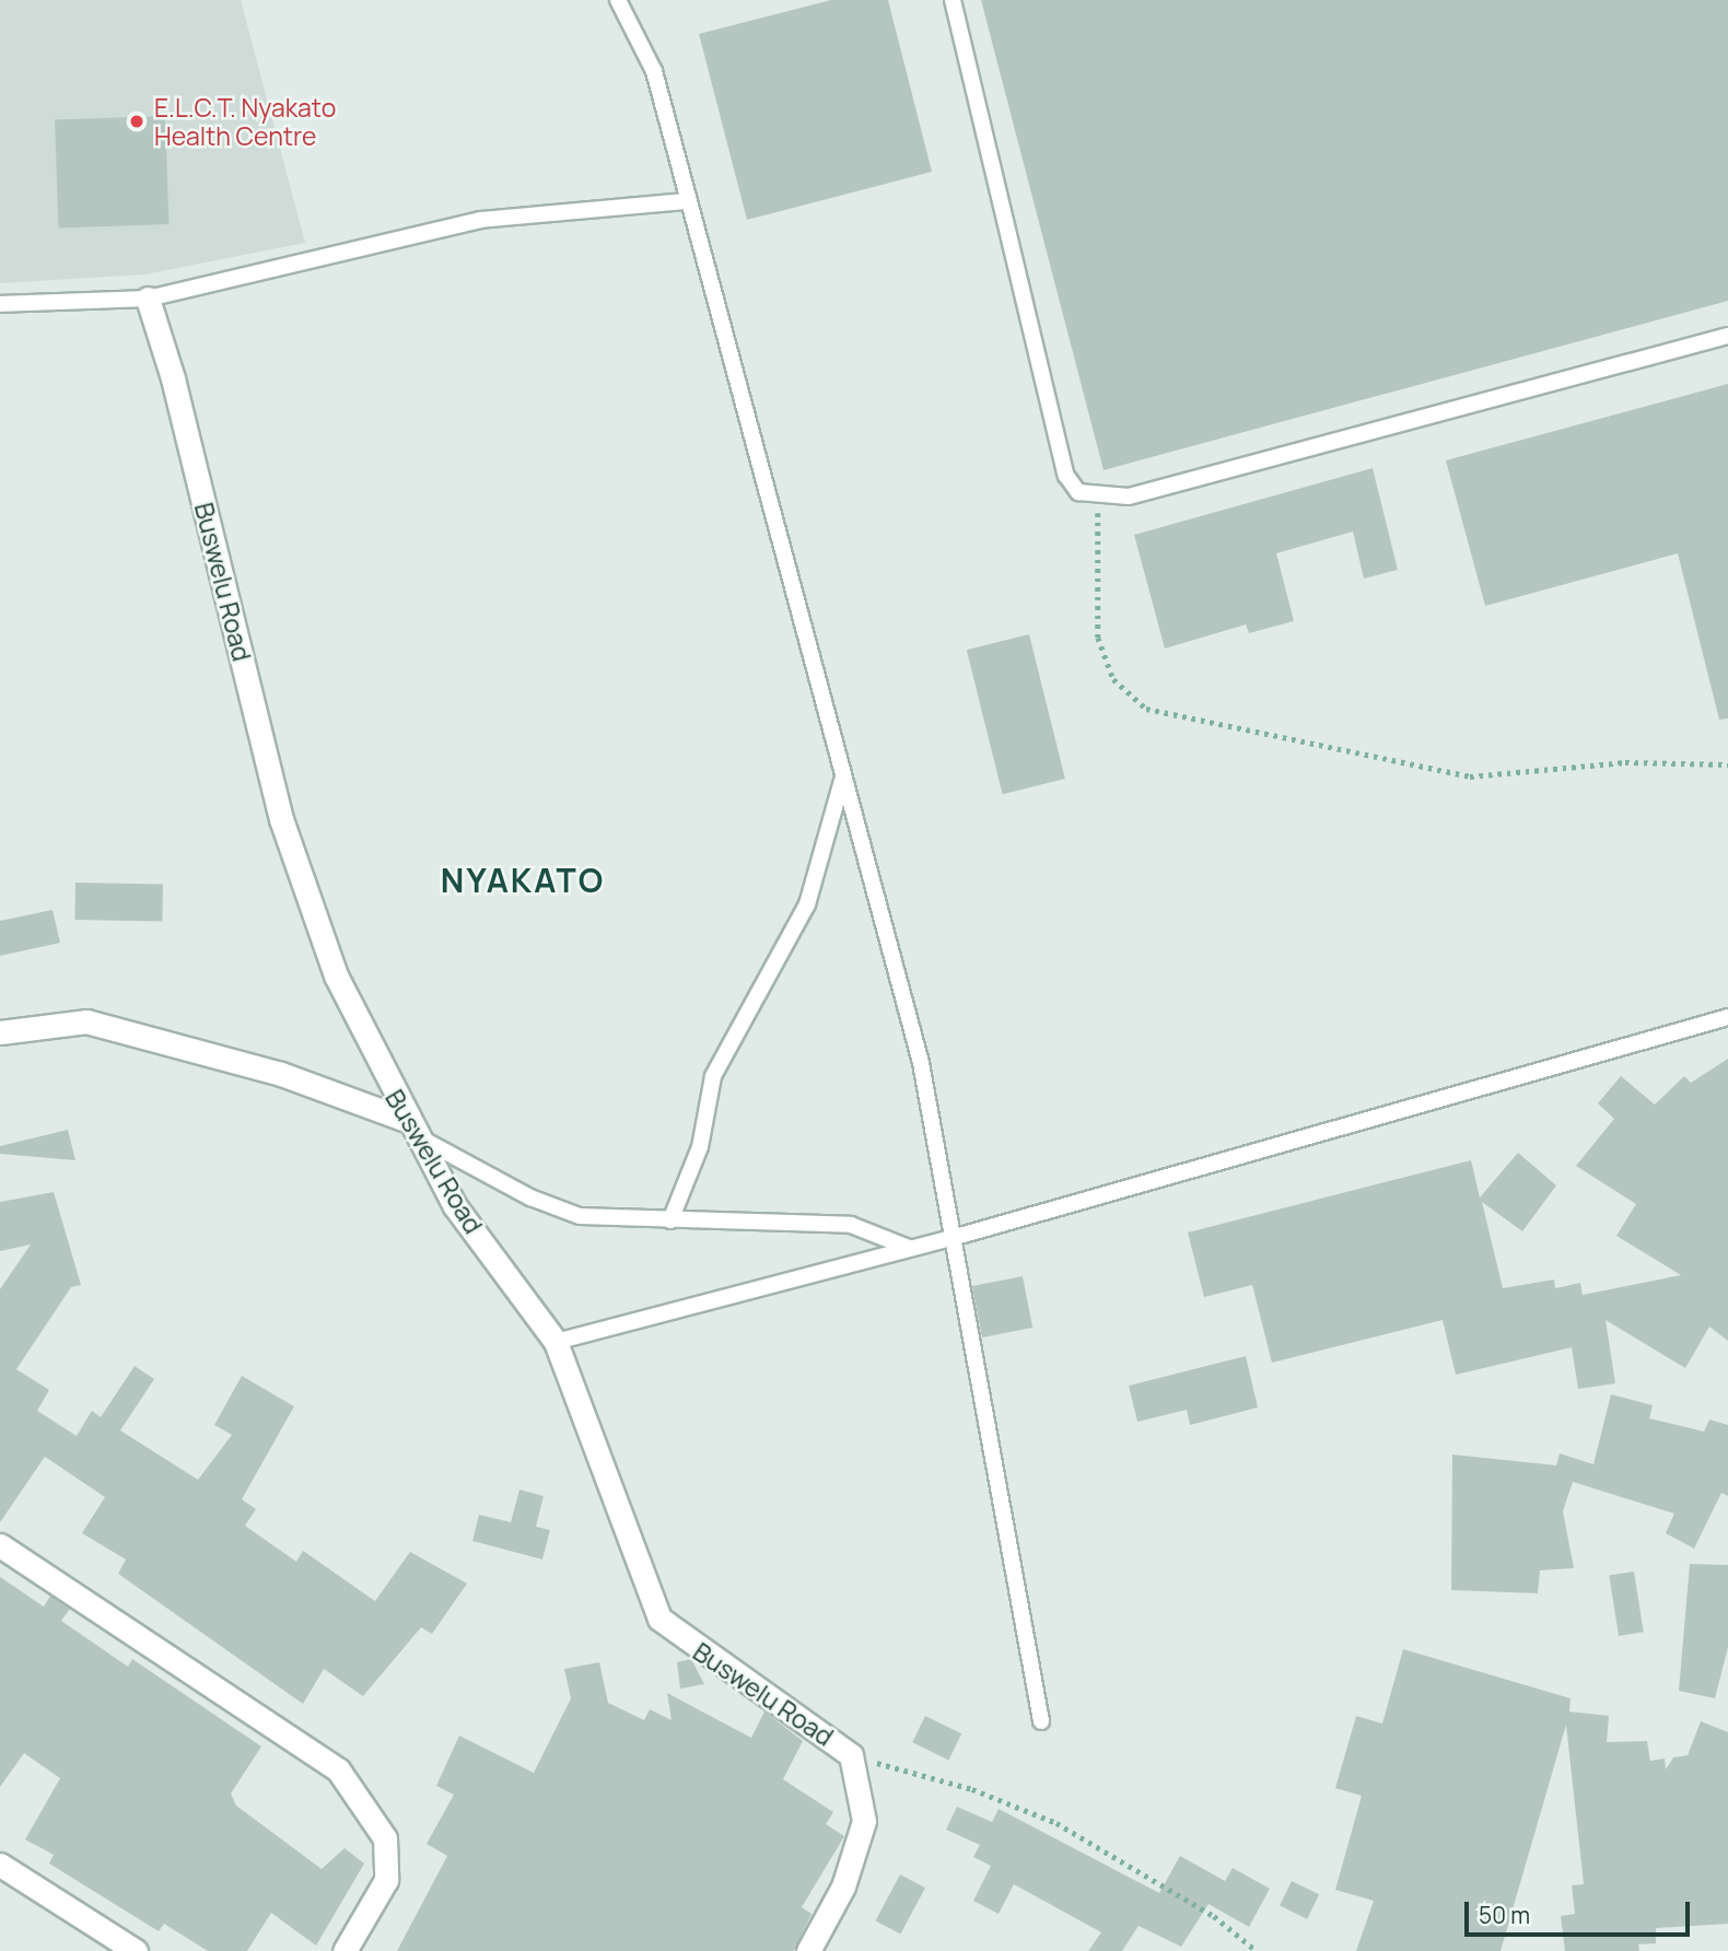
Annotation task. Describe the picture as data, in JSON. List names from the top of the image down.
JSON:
{
  "streets": {
    "street": ["Buswelu Road"]
  },
  "districts": ["NYAKATO"],
  "places": ["E.L.C.T. Nyakato Health Centre"],
  "scale_bar": "50 m"
}
